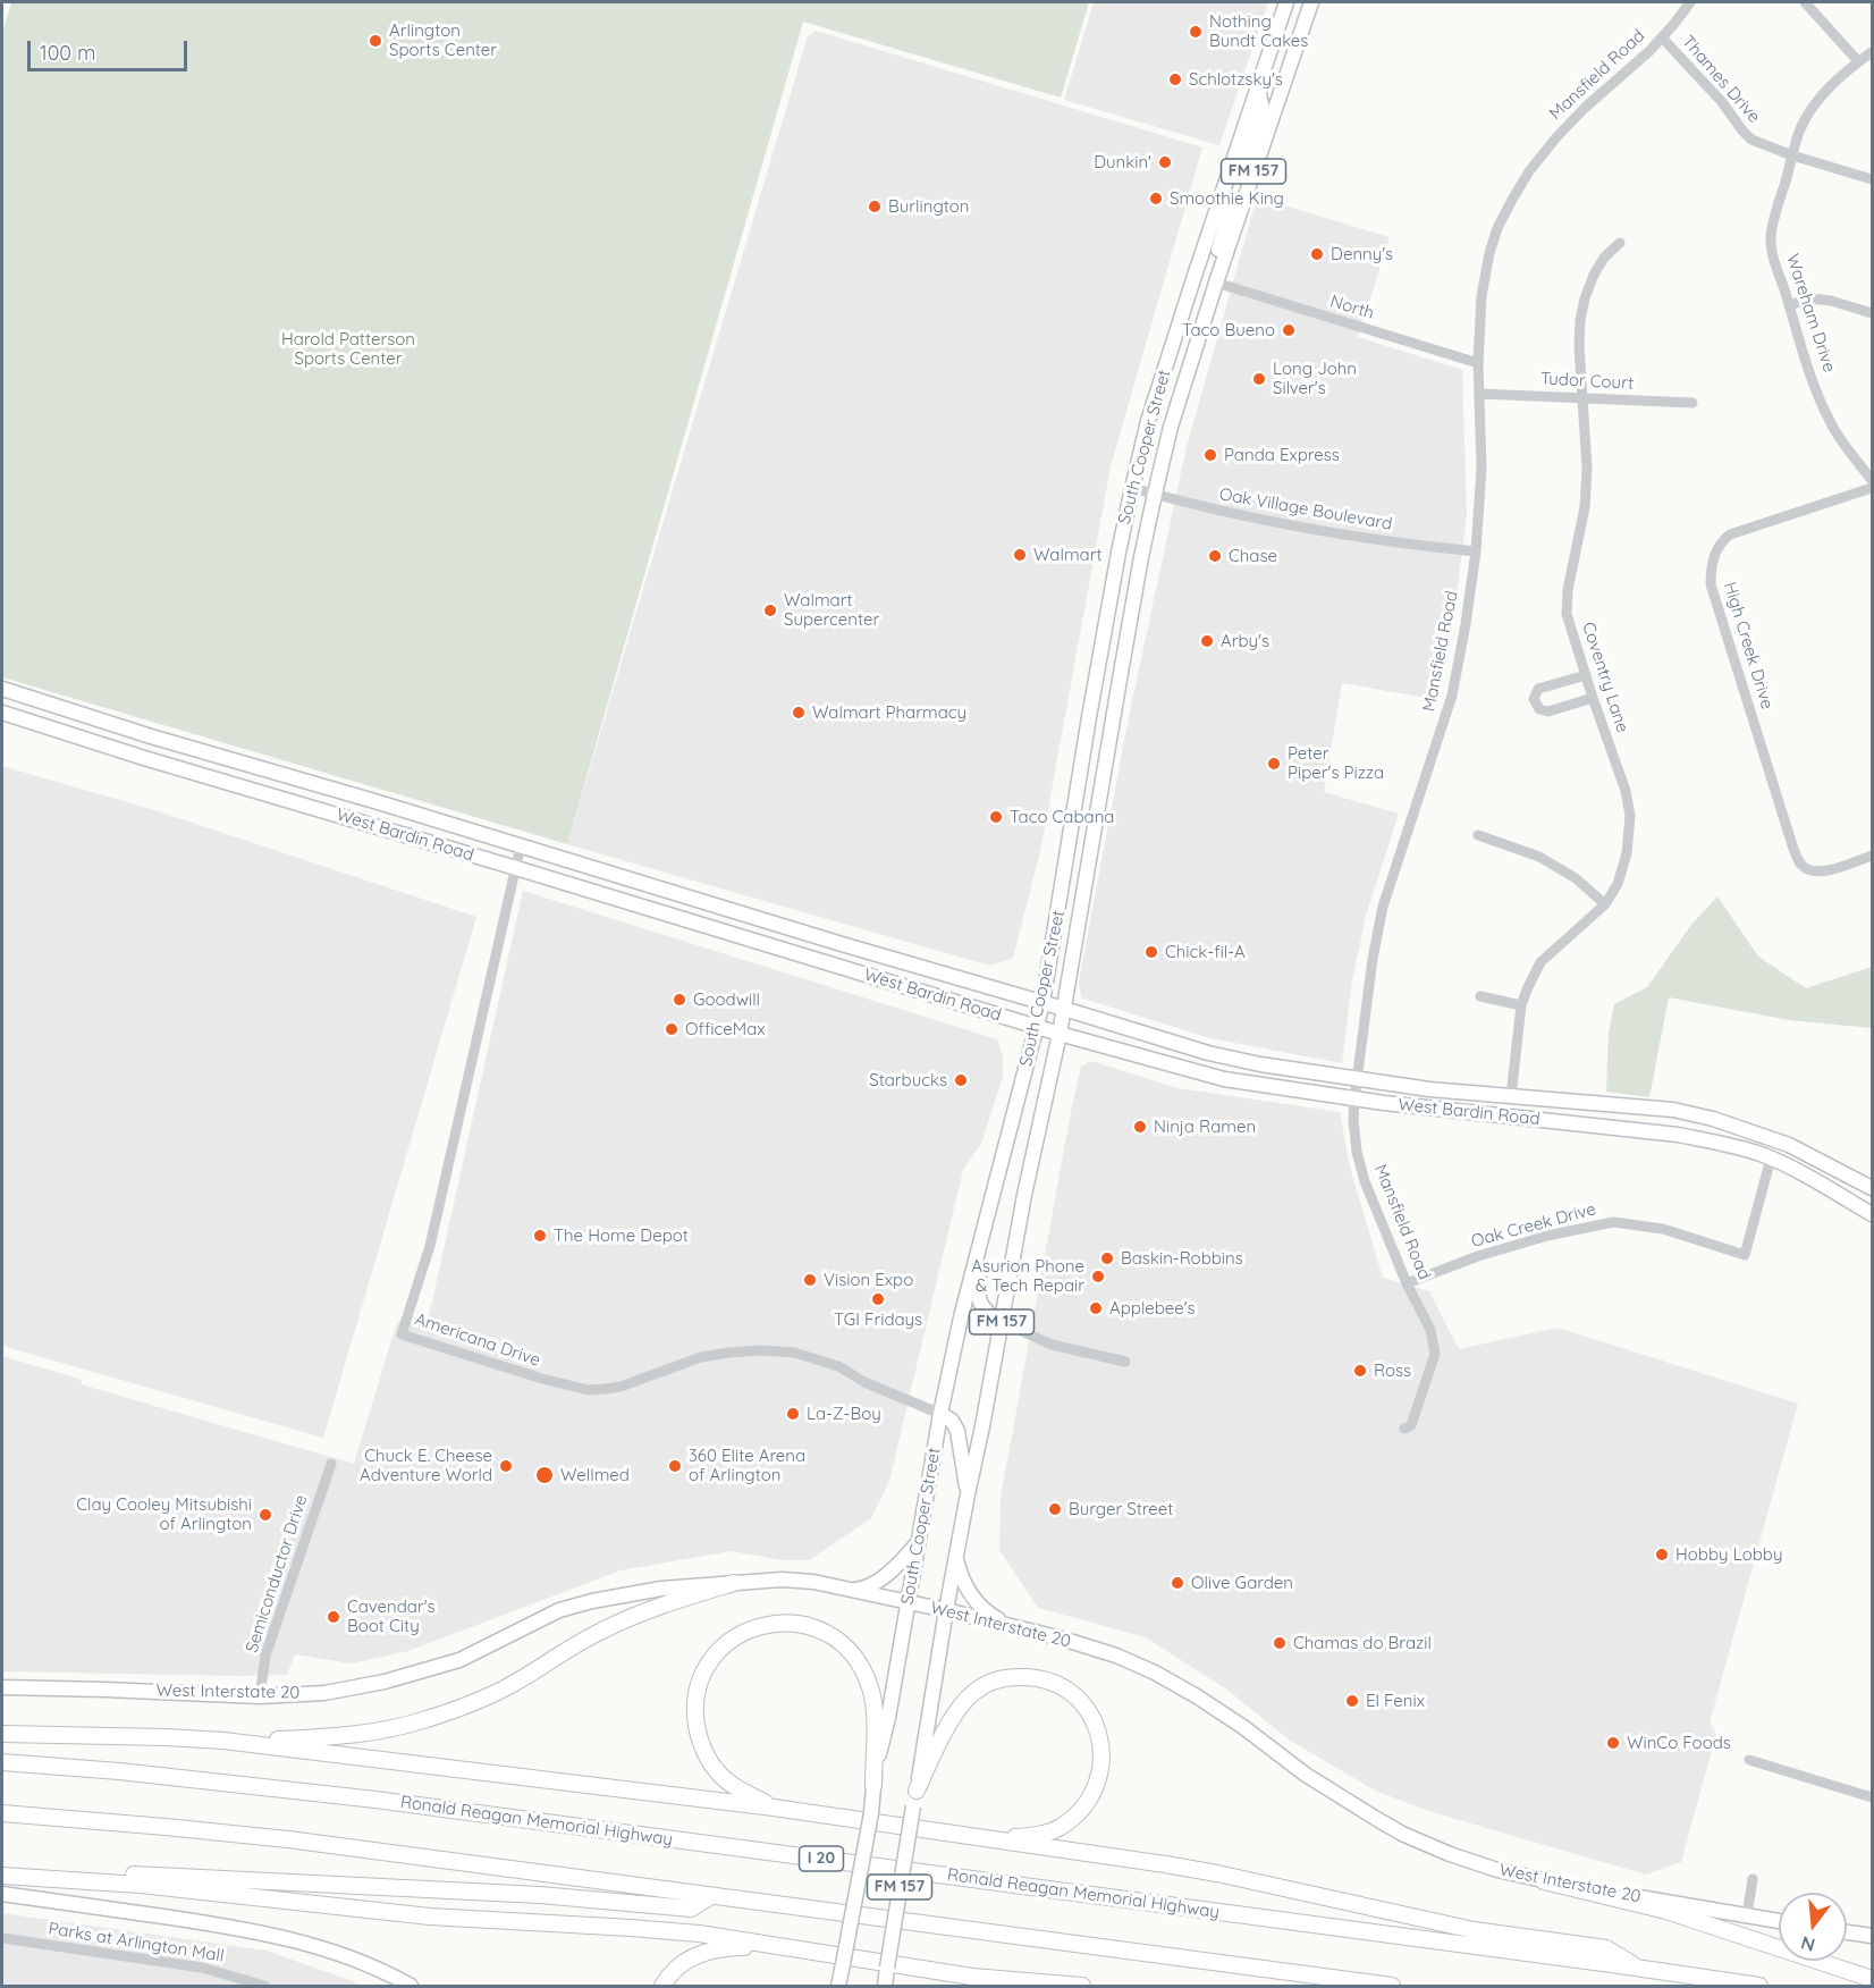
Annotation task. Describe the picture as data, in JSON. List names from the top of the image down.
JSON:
{
  "streets": {
    "highway": ["Ronald Reagan Memorial Highway", "I 20"],
    "main road": [
      "FM 157",
      "South Cooper Street",
      "West Bardin Road",
      "West Interstate 20"
    ],
    "street": [
      "Mansfield Road",
      "Thames Drive",
      "North",
      "Wareham Drive",
      "Tudor Court",
      "Oak Village Boulevard",
      "High Creek Drive",
      "Coventry Lane",
      "Oak Creek Drive",
      "Americana Drive",
      "Semiconductor Drive",
      "Parks at Arlington Mall"
    ]
  },
  "crossings": [
    ["Mansfield Road", "Thames Drive"],
    ["Mansfield Road", "North"],
    ["Mansfield Road", "Tudor Court"],
    ["Mansfield Road", "Oak Village Boulevard"],
    ["Mansfield Road", "West Bardin Road"],
    ["Mansfield Road", "Oak Creek Drive"],
    ["Thames Drive", "Wareham Drive"],
    ["North", "South Cooper Street"],
    ["Tudor Court", "Coventry Lane"],
    ["South Cooper Street", "Oak Village Boulevard"],
    ["South Cooper Street", "West Bardin Road"],
    ["South Cooper Street", "Americana Drive"],
    ["South Cooper Street", "West Interstate 20"],
    ["Coventry Lane", "West Bardin Road"],
    ["West Bardin Road", "Oak Creek Drive"],
    ["West Bardin Road", "Americana Drive"],
    ["Semiconductor Drive", "West Interstate 20"]
  ],
  "parks": ["Harold Patterson Sports Center"],
  "places": [
    "Nothing Bundt Cakes",
    "Arlington Sports Center",
    "Schlotzsky's",
    "Dunkin'",
    "Smoothie King",
    "Burlington",
    "Denny's",
    "Taco Bueno",
    "Long John Silver's",
    "Panda Express",
    "Walmart",
    "Chase",
    "Walmart Supercenter",
    "Arby's",
    "Walmart Pharmacy",
    "Peter Piper's Pizza",
    "Taco Cabana",
    "Chick-fil-A",
    "Goodwill",
    "OfficeMax",
    "Starbucks",
    "Ninja Ramen",
    "The Home Depot",
    "Baskin-Robbins",
    "Asurion Phone & Tech Repair",
    "Vision Expo",
    "TGI Fridays",
    "Applebee's",
    "Ross",
    "La-Z-Boy",
    "Chuck E. Cheese Adventure World",
    "360 Elite Arena of Arlington",
    "Wellmed",
    "Burger Street",
    "Clay Cooley Mitsubishi of Arlington",
    "Hobby Lobby",
    "Olive Garden",
    "Cavendar's Boot City",
    "Chamas do Brazil",
    "El Fenix",
    "WinCo Foods"
  ],
  "scale_bar": "100 m",
  "north": "bottom"
}
